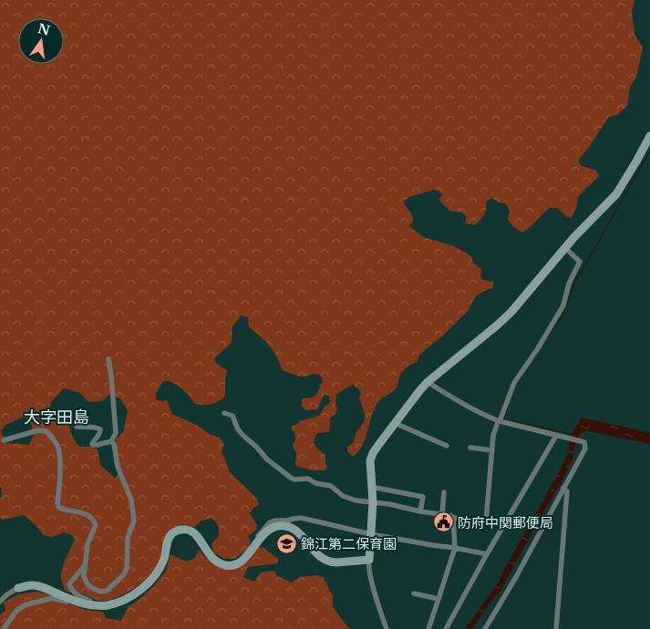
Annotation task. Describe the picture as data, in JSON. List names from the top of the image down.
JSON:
{
  "districts": ["大字田島"],
  "places": {
    "public building": ["防府中関郵便局"],
    "school or university": ["錦江第二保育園"]
  },
  "north": "top"
}
